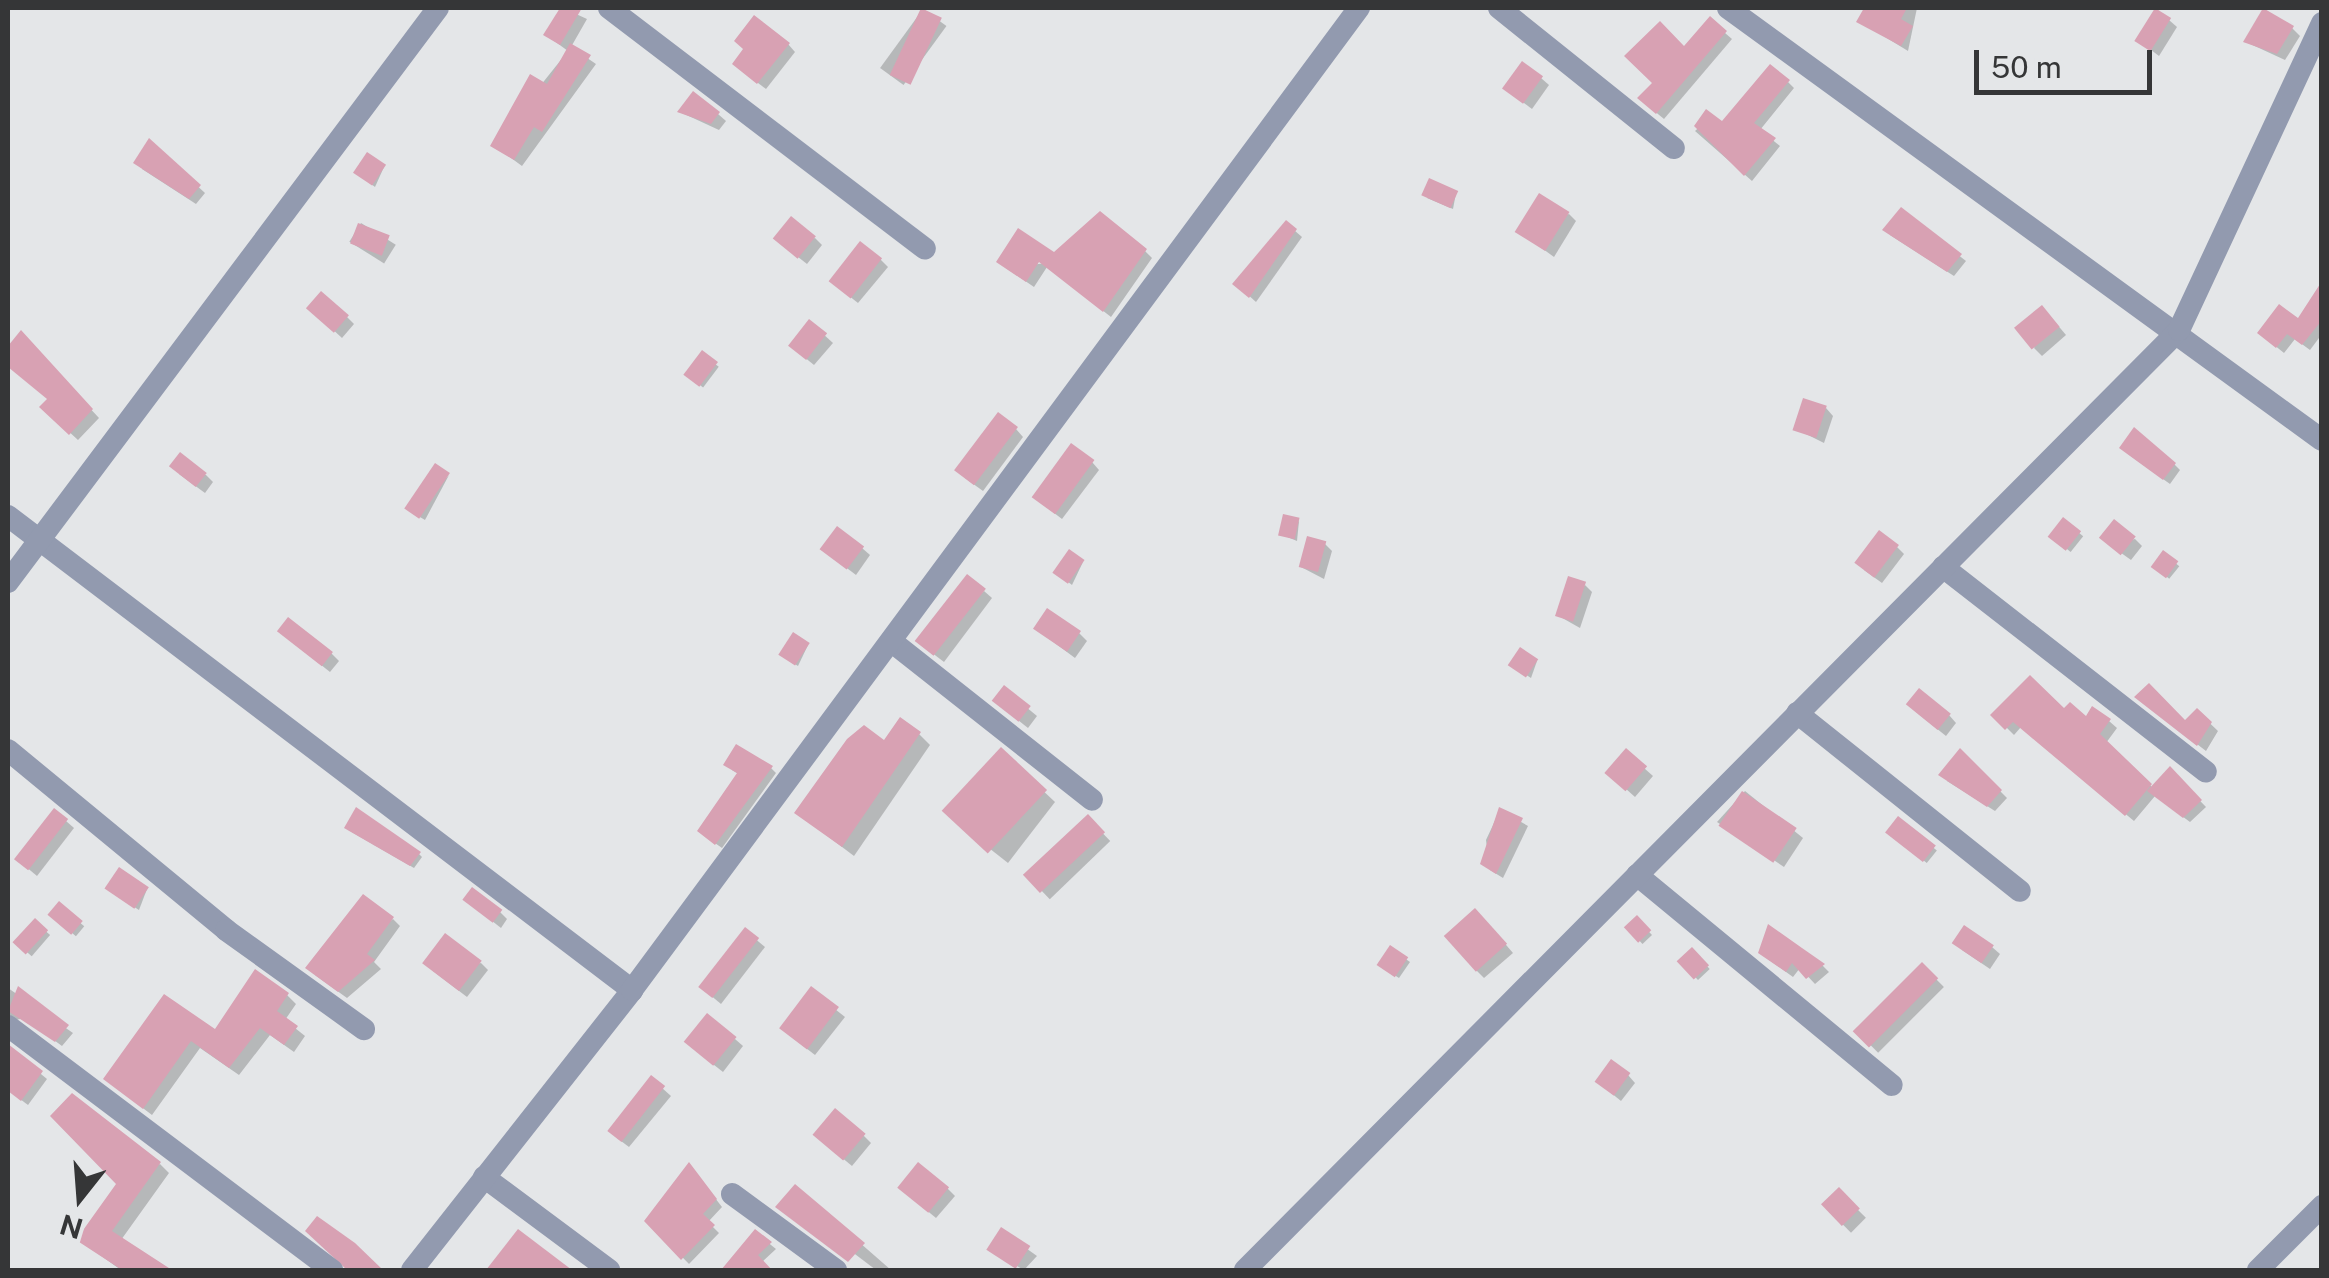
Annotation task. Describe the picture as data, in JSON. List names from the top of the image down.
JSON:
{
  "scale_bar": "50 m",
  "north": "bottom"
}
